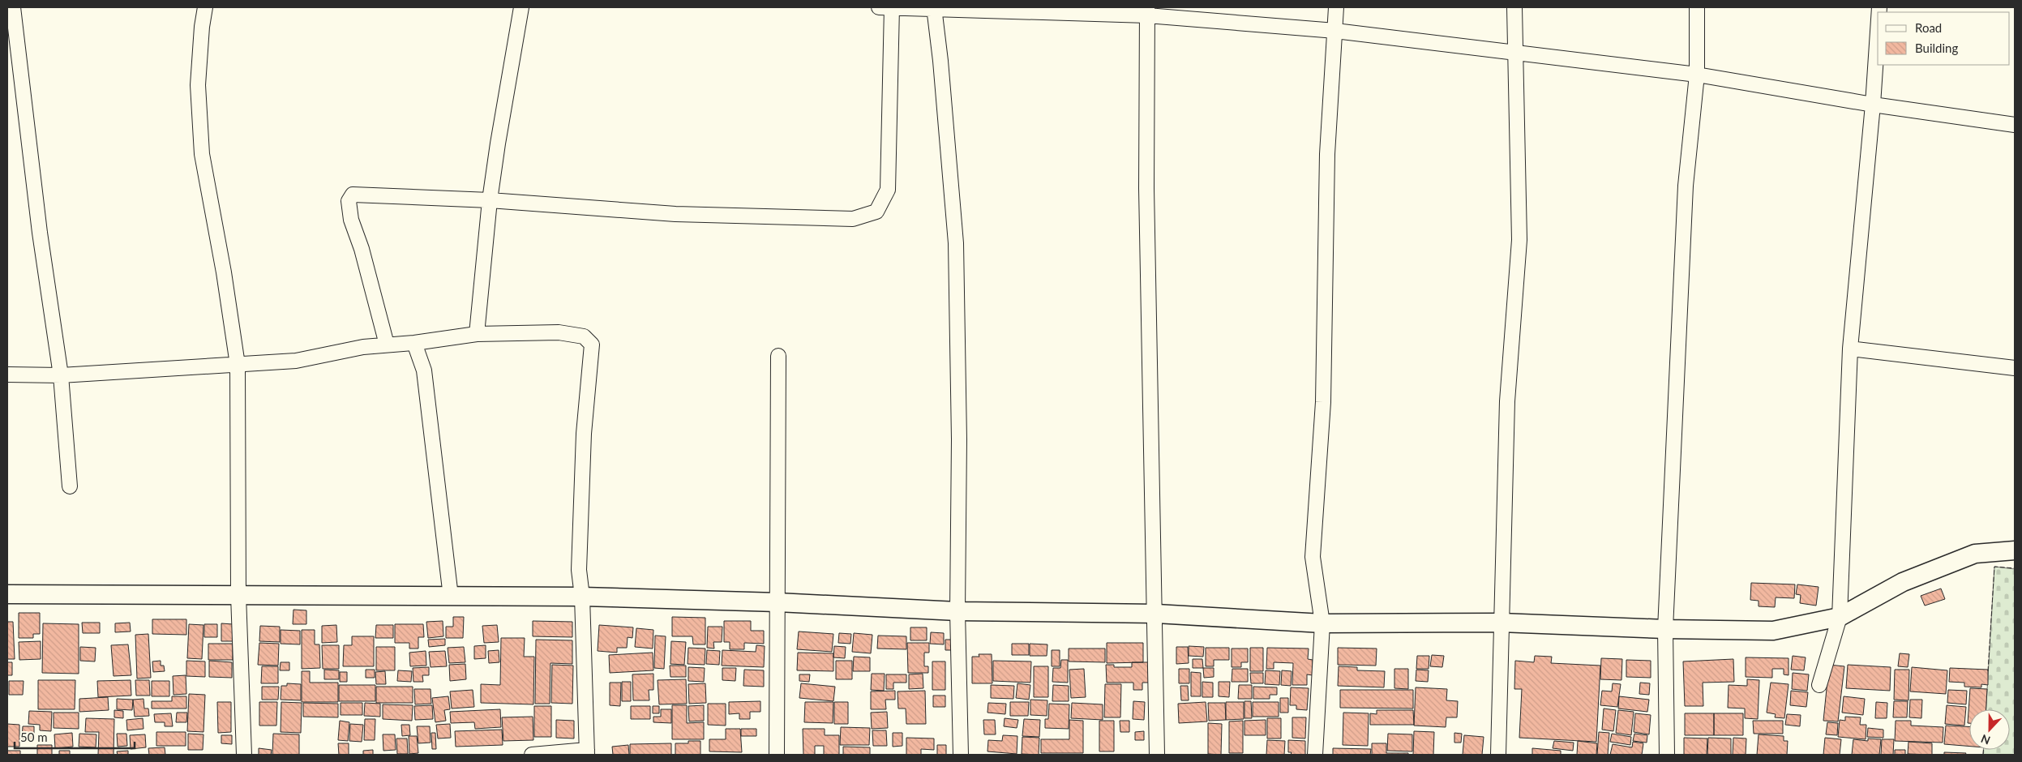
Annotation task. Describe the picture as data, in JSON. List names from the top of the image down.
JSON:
{
  "legend": ["Road", "Building"],
  "scale_bar": "50 m",
  "north": "bottom"
}
